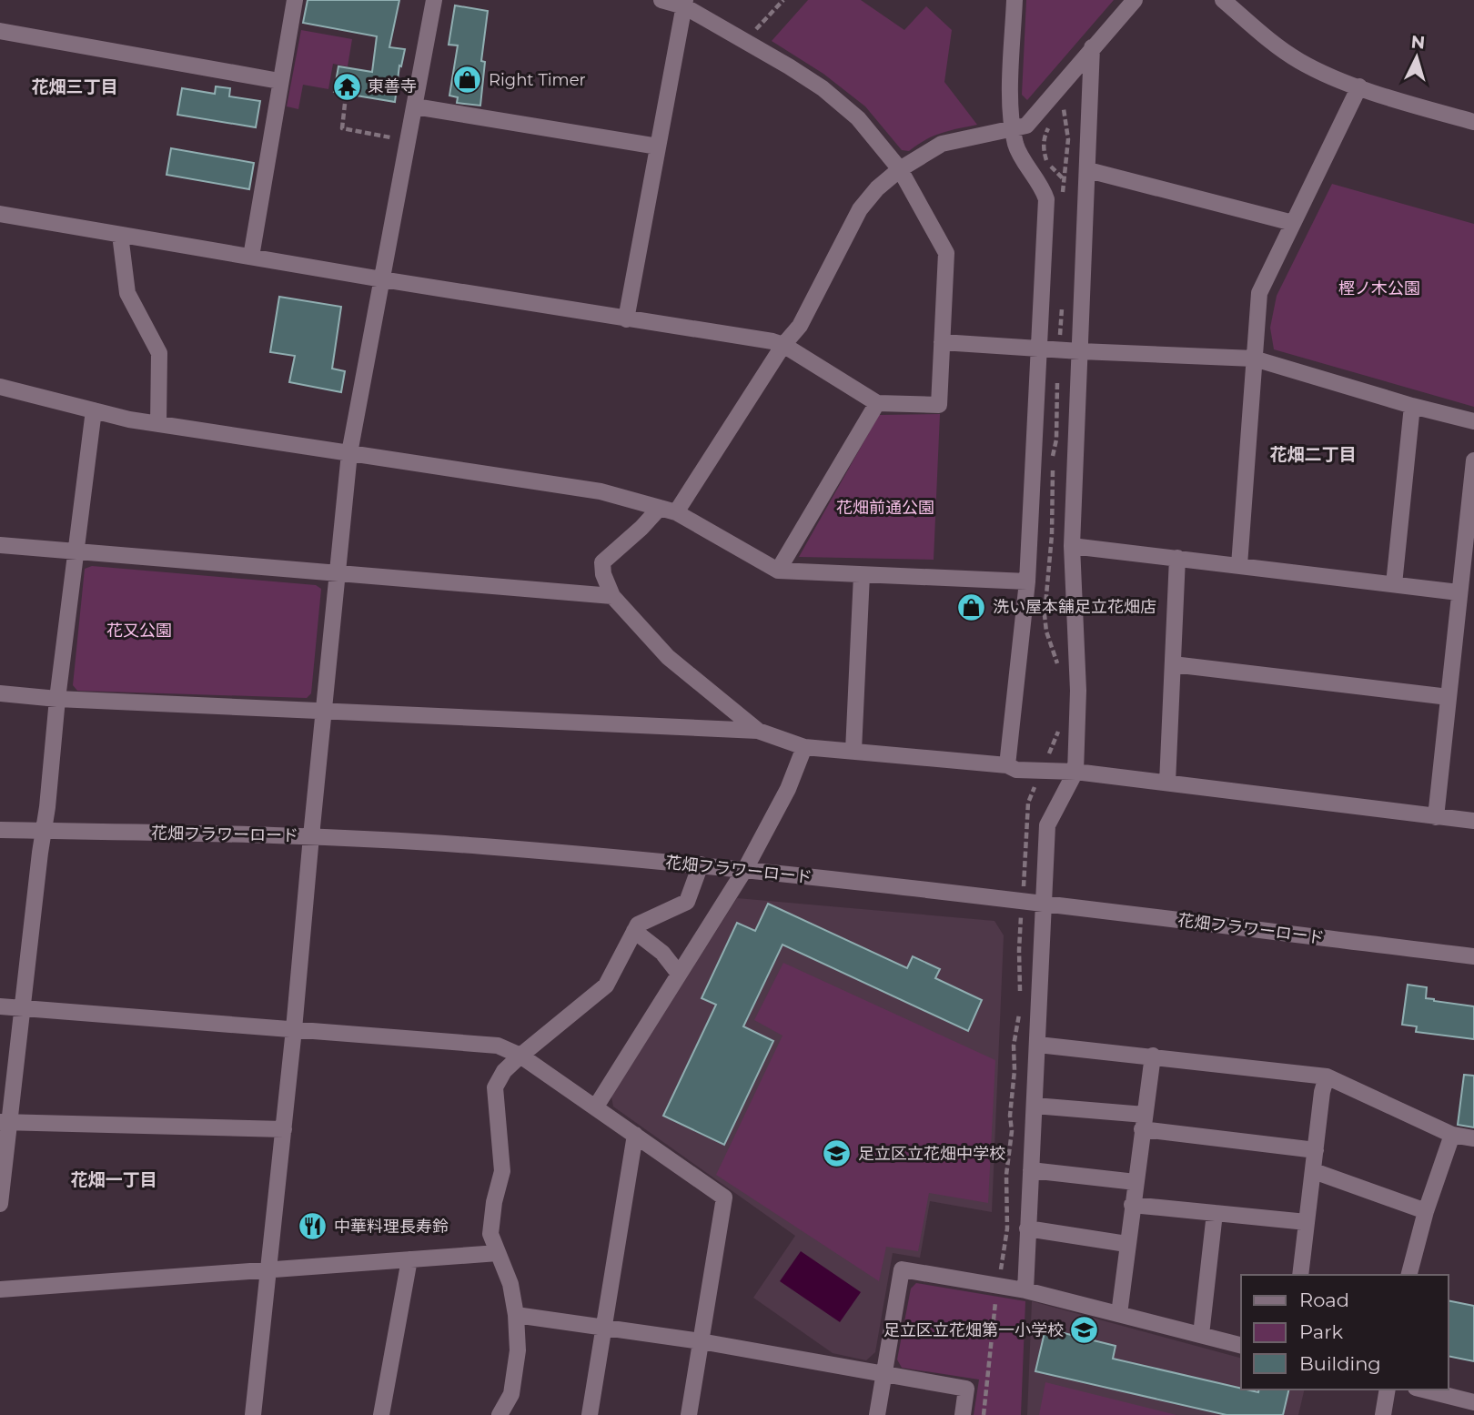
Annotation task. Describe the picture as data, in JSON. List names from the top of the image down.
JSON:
{
  "streets": {
    "street": ["花畑フラワーロード"]
  },
  "districts": ["花畑三丁目", "花畑二丁目", "花畑一丁目"],
  "parks": ["樫ノ木公園", "花畑前通公園", "花又公園"],
  "places": {
    "shop": ["Right Timer", "洗い屋本舗足立花畑店"],
    "temple": ["東善寺"],
    "school or university": ["足立区立花畑中学校", "足立区立花畑第一小学校"],
    "restaurant": ["中華料理長寿鈴"]
  },
  "legend": ["Road", "Park", "Building"],
  "north": "top"
}
